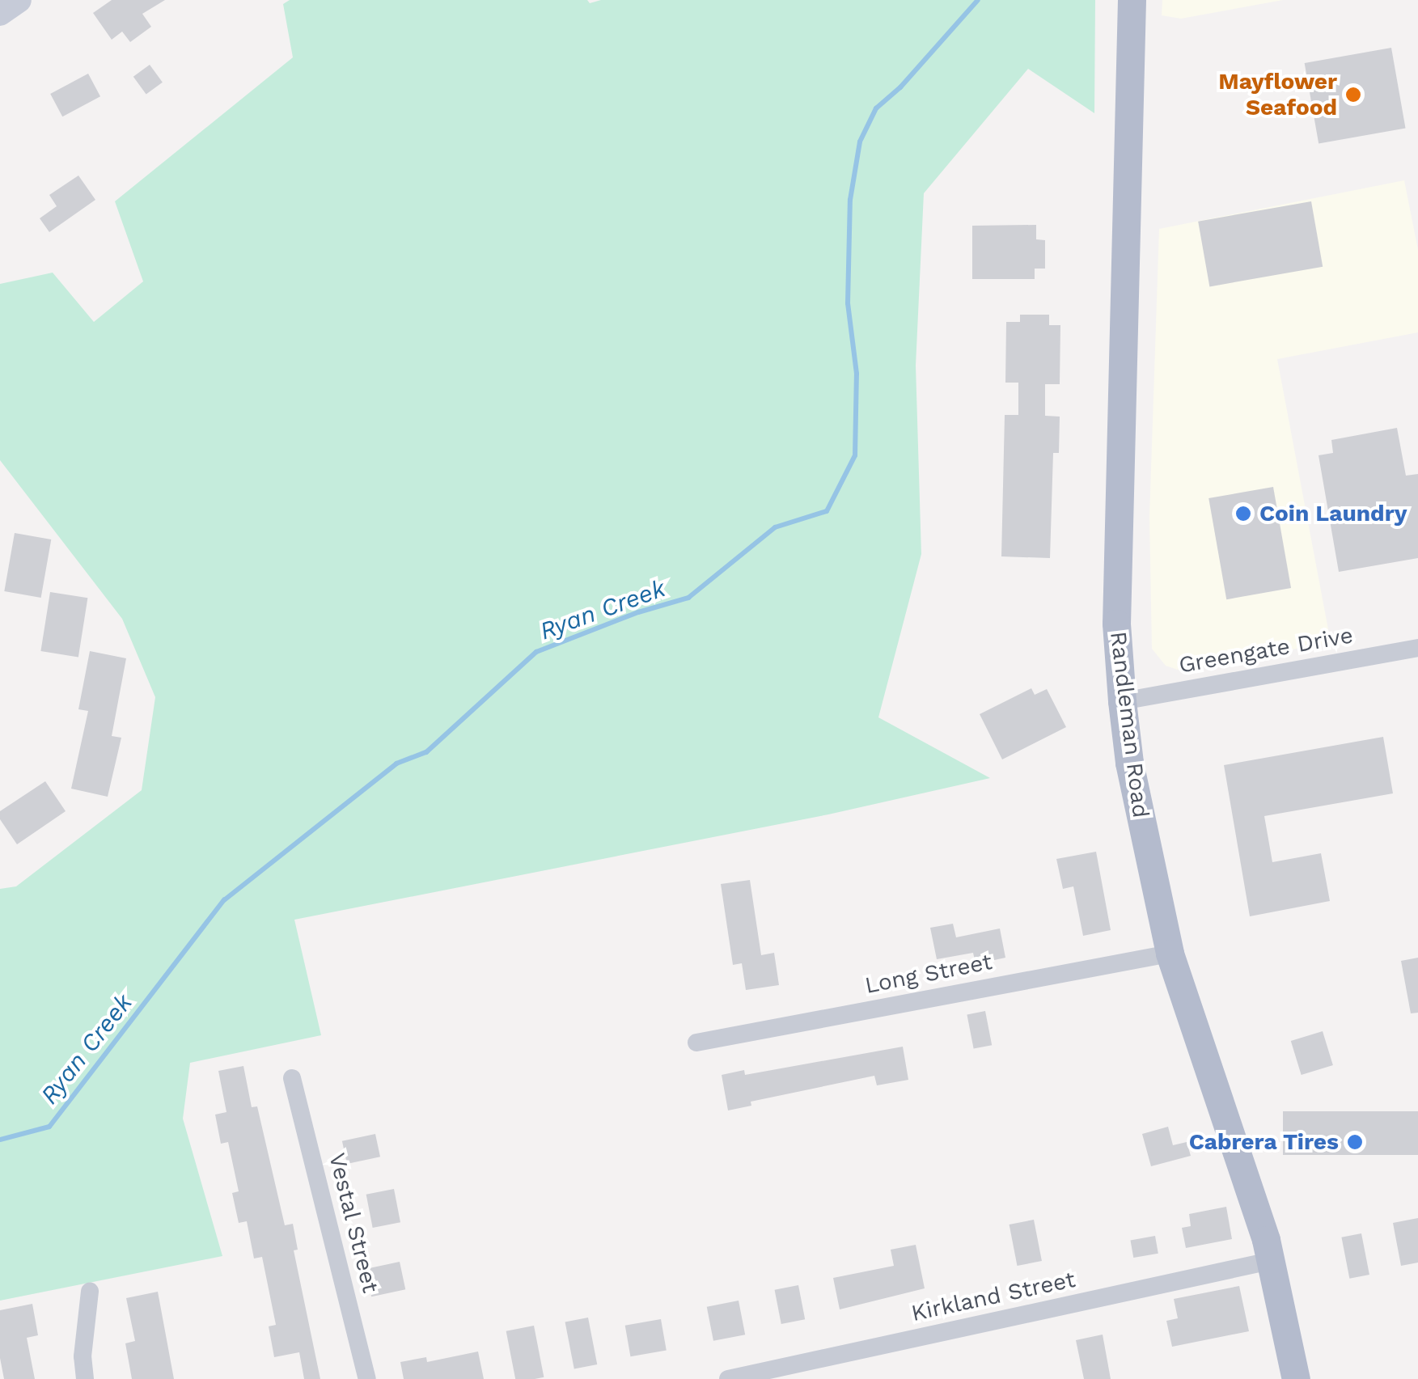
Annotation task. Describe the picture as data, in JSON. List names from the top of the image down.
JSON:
{
  "streets": {
    "main road": ["Randleman Road"],
    "street": [
      "Greengate Drive",
      "Long Street",
      "Vestal Street",
      "Kirkland Street"
    ]
  },
  "crossings": [
    ["Greengate Drive", "Randleman Road"],
    ["Randleman Road", "Long Street"],
    ["Randleman Road", "Kirkland Street"]
  ],
  "water": ["Ryan Creek"],
  "places": ["Mayflower Seafood", "Coin Laundry", "Cabrera Tires"]
}
